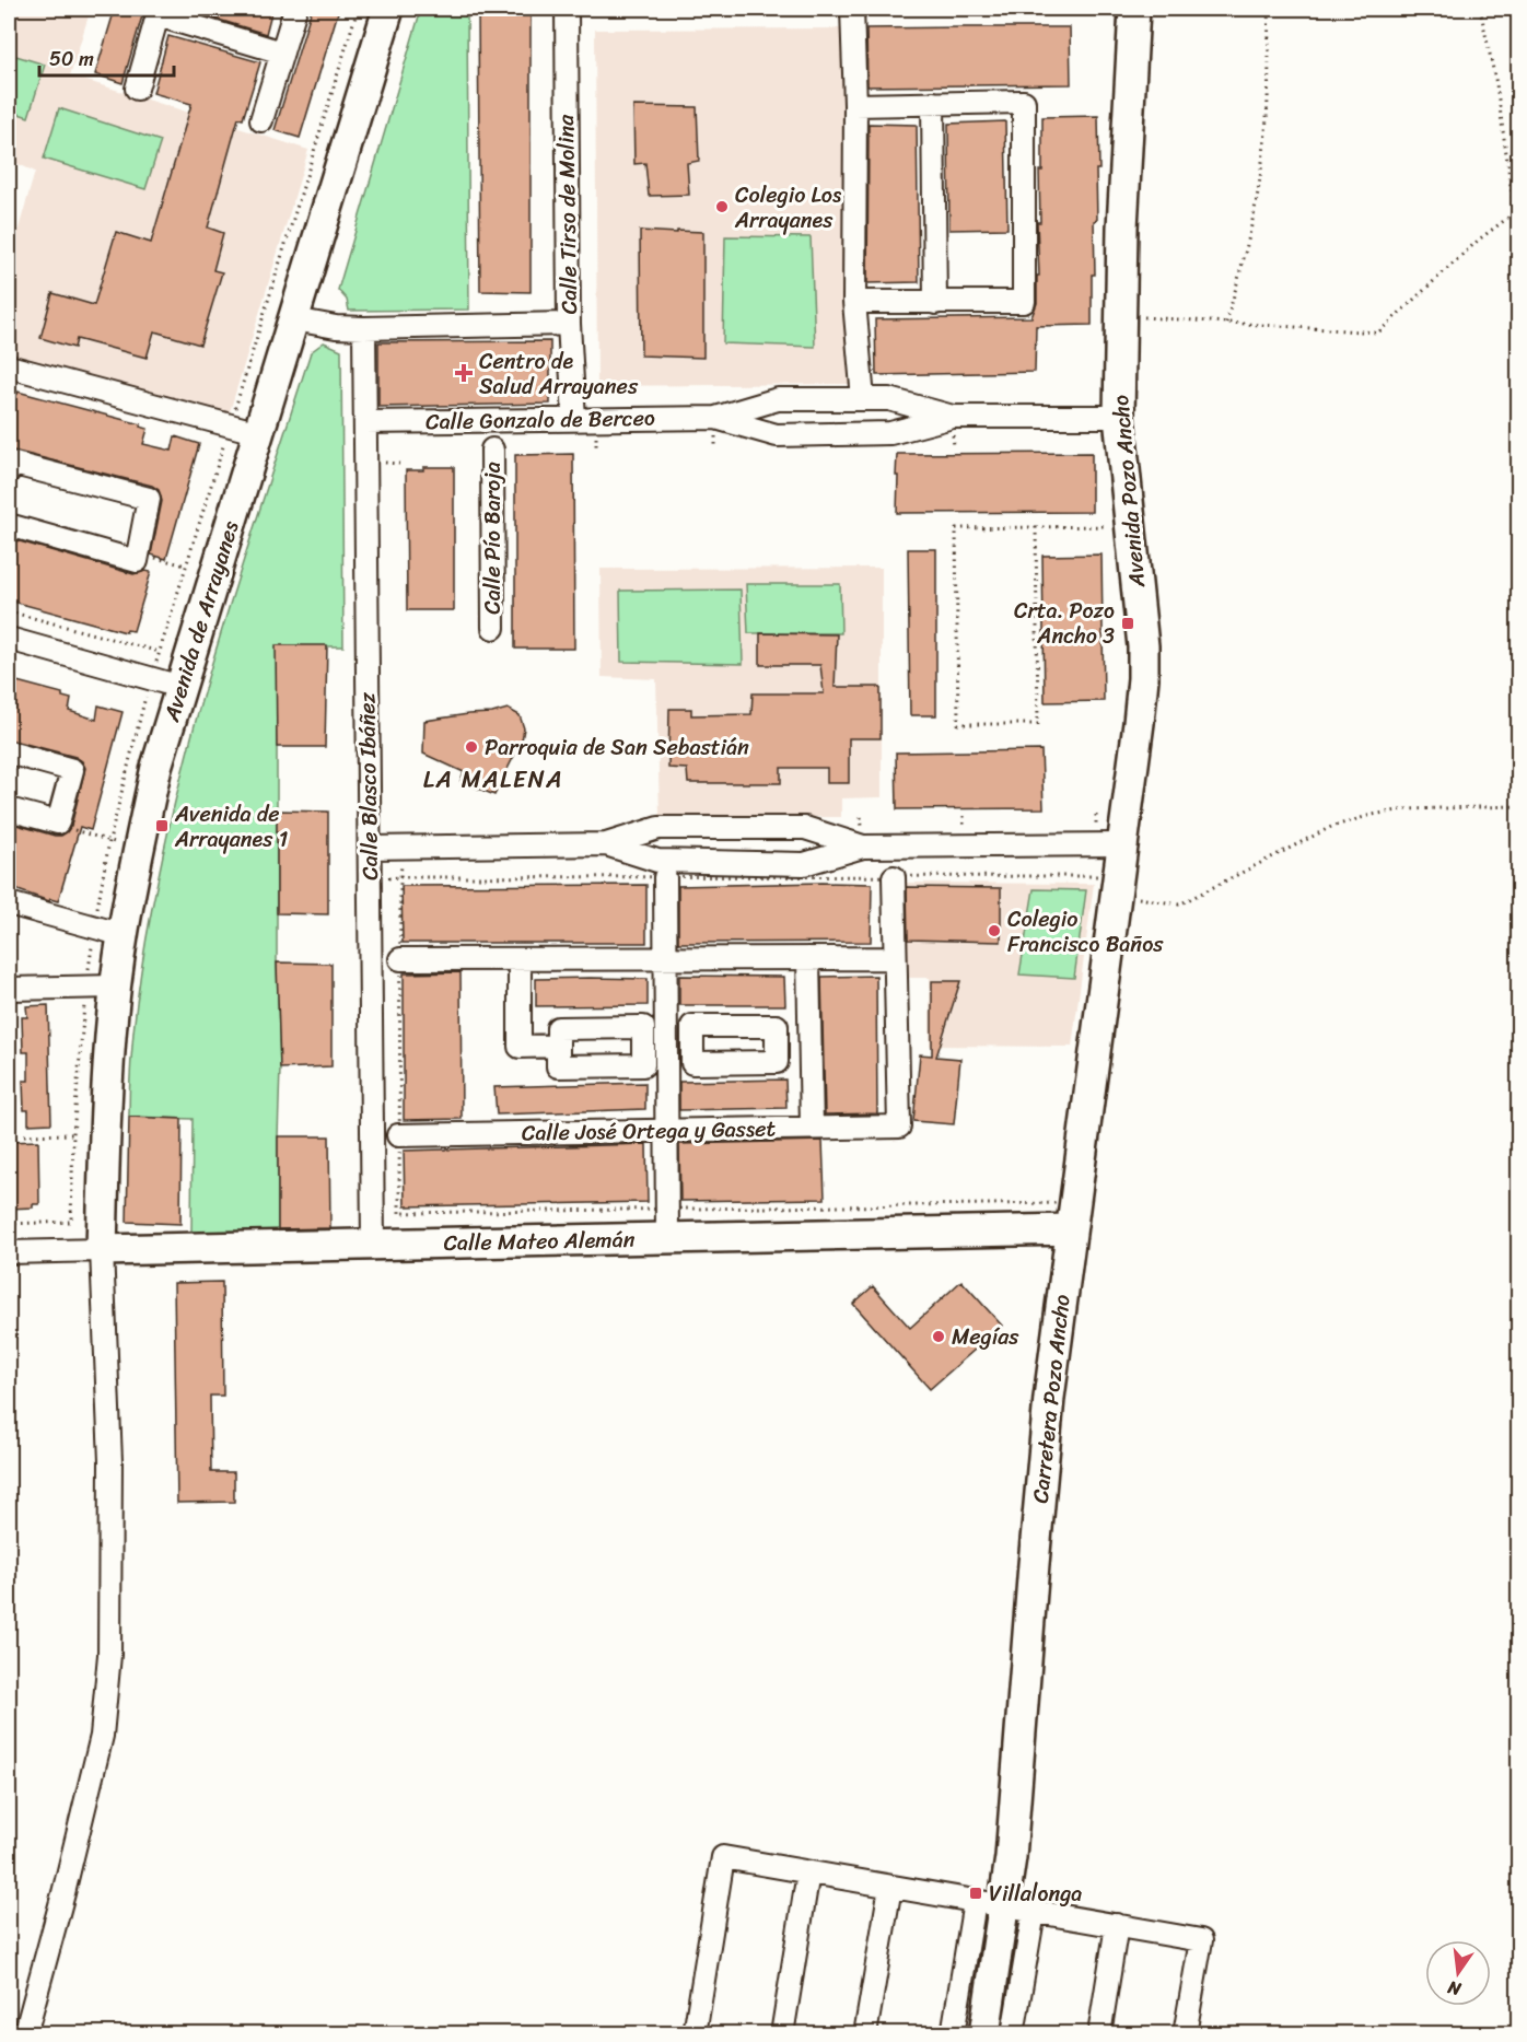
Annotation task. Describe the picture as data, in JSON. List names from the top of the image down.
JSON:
{
  "streets": {
    "street": [
      "Calle Tirso de Molina",
      "Calle Gonzalo de Berceo",
      "Avenida Pozo Ancho",
      "Calle Pío Baroja",
      "Avenida de Arrayanes",
      "Calle Blasco Ibáñez",
      "Calle José Ortega y Gasset",
      "Calle Mateo Alemán",
      "Carretera Pozo Ancho"
    ]
  },
  "crossings": [
    ["Calle Tirso de Molina", "Calle Gonzalo de Berceo"],
    ["Calle Gonzalo de Berceo", "Avenida Pozo Ancho"],
    ["Calle Gonzalo de Berceo", "Calle Blasco Ibáñez"],
    ["Avenida Pozo Ancho", "Carretera Pozo Ancho"],
    ["Avenida de Arrayanes", "Calle Mateo Alemán"],
    ["Calle Blasco Ibáñez", "Calle Mateo Alemán"],
    ["Calle Mateo Alemán", "Carretera Pozo Ancho"]
  ],
  "districts": ["LA MALENA"],
  "places": {
    "other": [
      "Colegio Los Arrayanes",
      "Parroquia de San Sebastián",
      "Colegio Francisco Baños",
      "Megías"
    ],
    "health": ["Centro de Salud Arrayanes"],
    "transit": ["Crta. Pozo Ancho 3", "Avenida de Arrayanes 1", "Villalonga"]
  },
  "scale_bar": "50 m",
  "north": "bottom"
}
